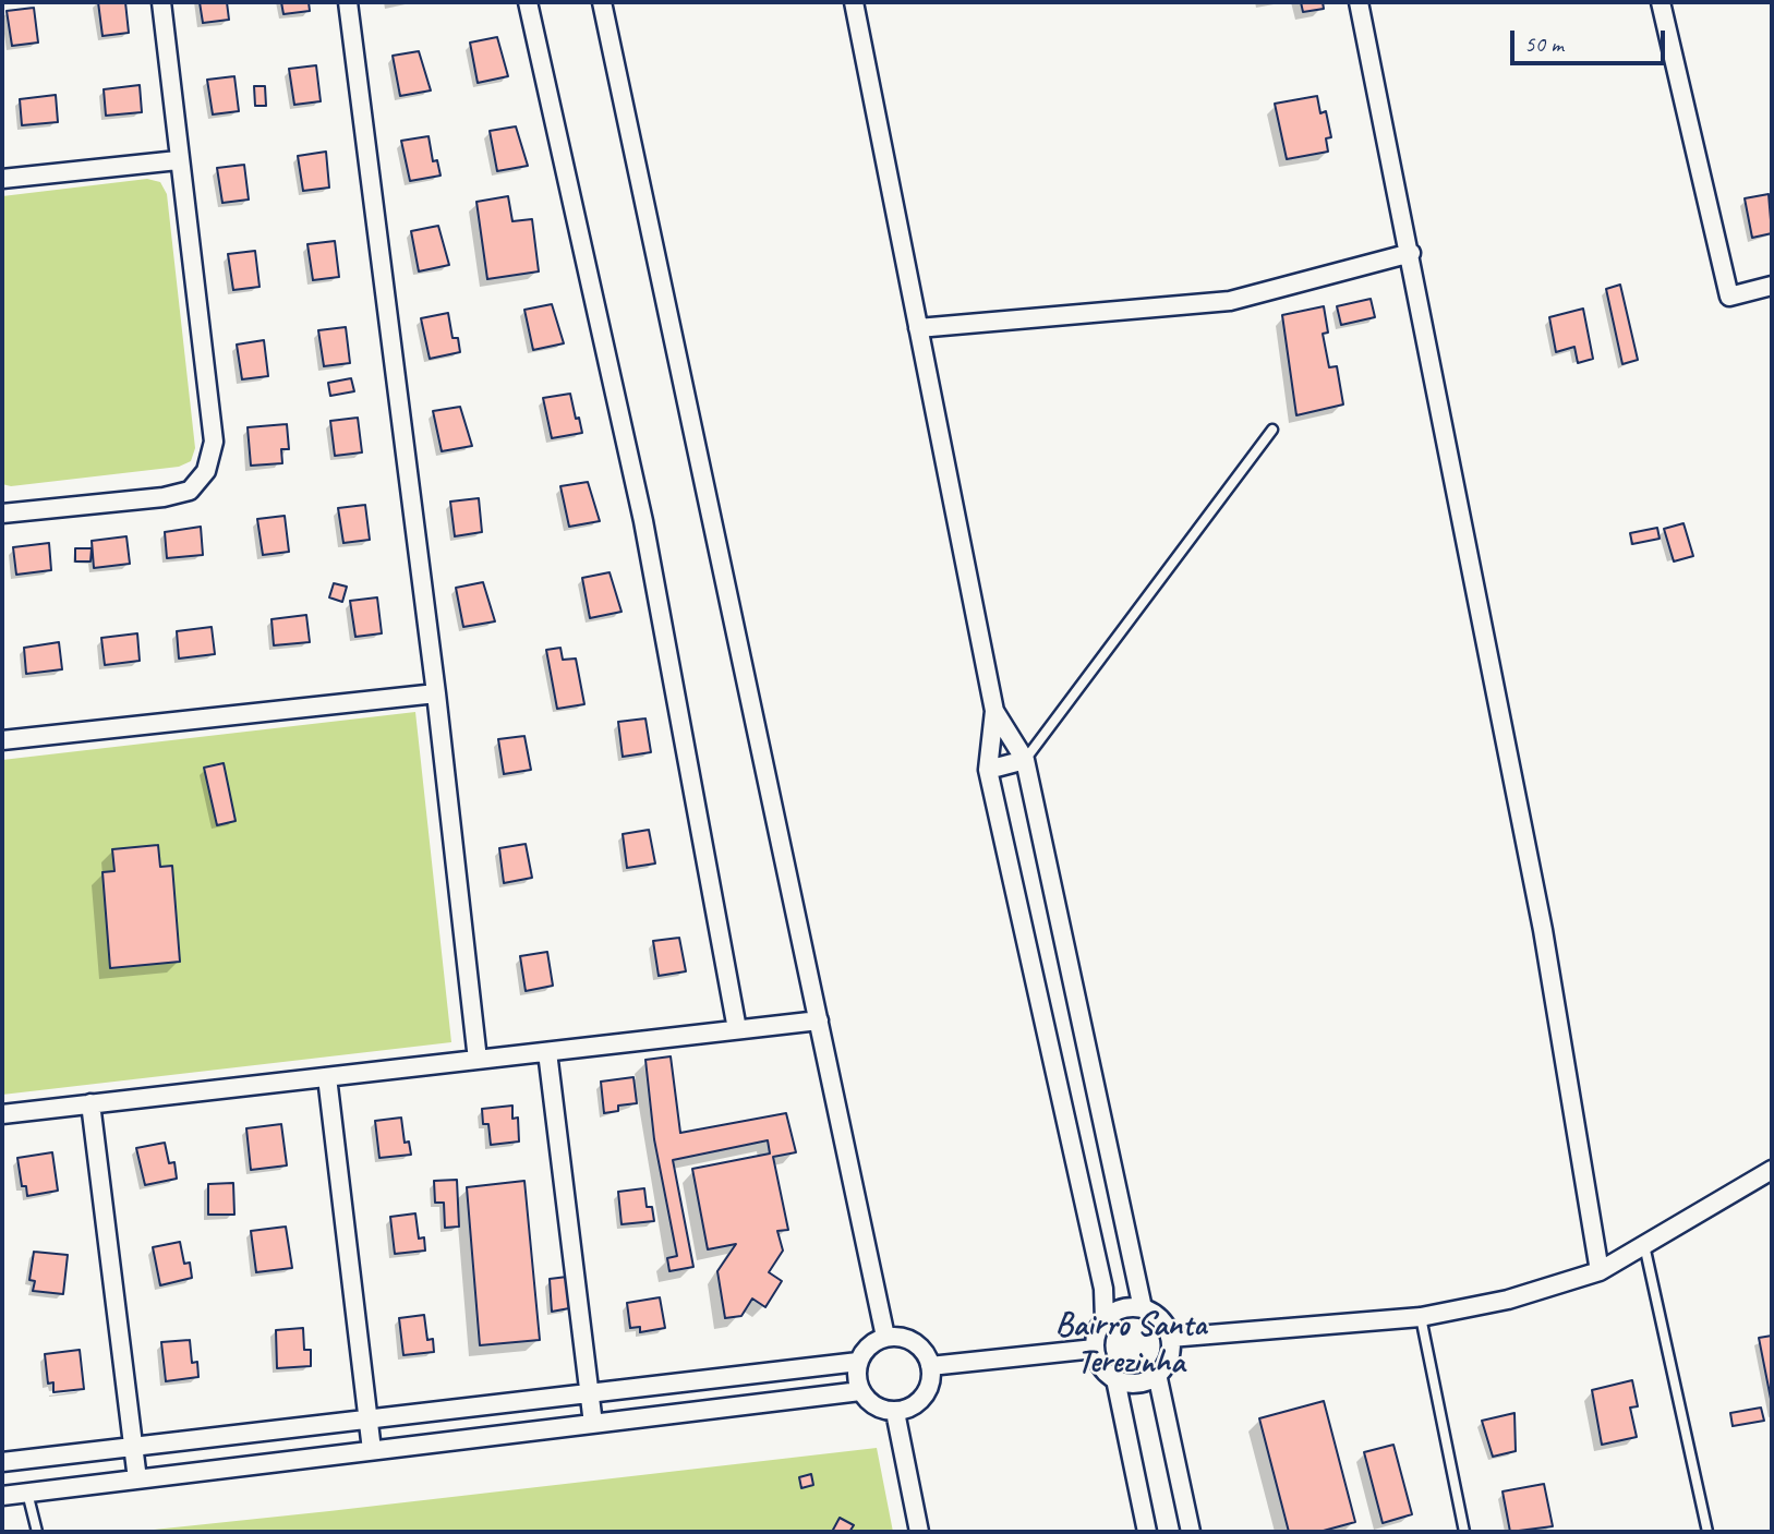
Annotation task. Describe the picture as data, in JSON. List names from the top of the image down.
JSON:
{
  "districts": ["Bairro Santa Terezinha"],
  "scale_bar": "50 m"
}
